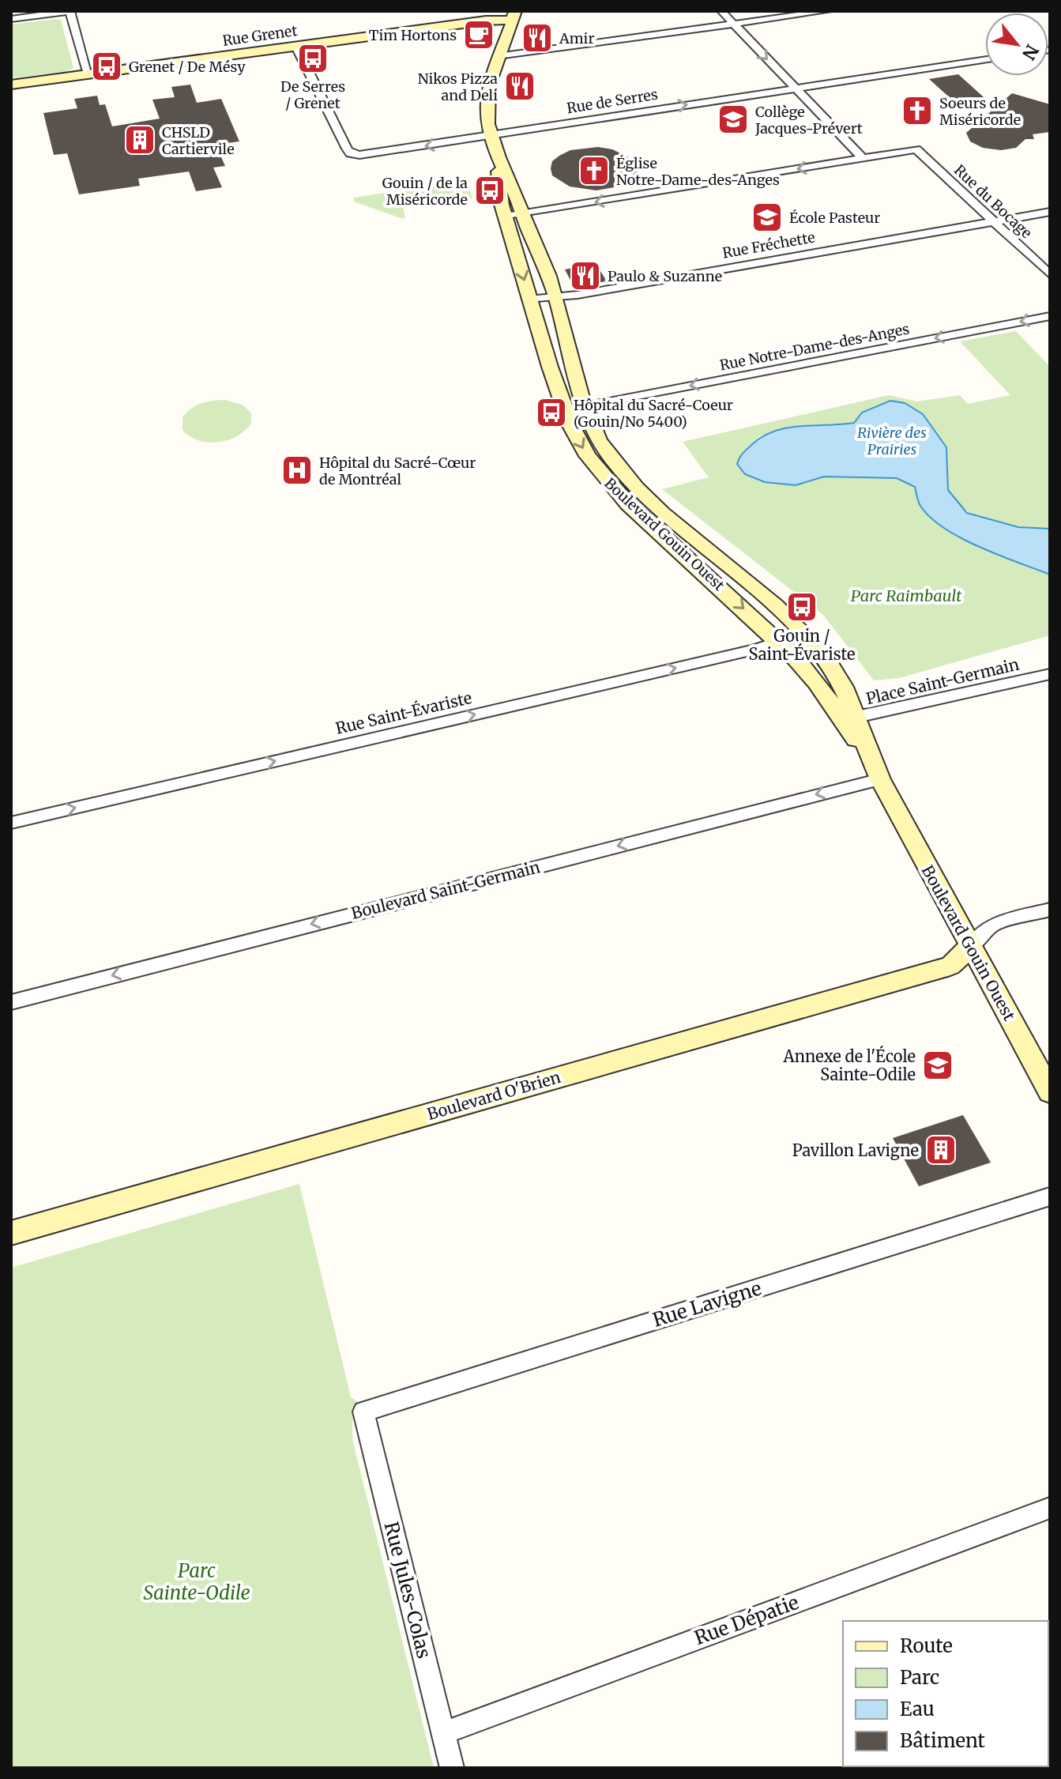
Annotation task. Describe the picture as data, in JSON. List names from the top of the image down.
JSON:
{
  "streets": {
    "street": [
      "Rue Grenet",
      "Rue de Serres",
      "Rue du Bocage",
      "Rue Fréchette",
      "Rue Notre-Dame-des-Anges",
      "Boulevard Gouin Ouest",
      "Place Saint-Germain",
      "Rue Saint-Évariste",
      "Boulevard Saint-Germain",
      "Boulevard O'Brien",
      "Rue Lavigne",
      "Rue Jules-Colas",
      "Rue Dépatie"
    ]
  },
  "crossings": [
    ["Rue Grenet", "Rue de Serres"],
    ["Rue Grenet", "Boulevard Gouin Ouest"],
    ["Rue de Serres", "Boulevard Gouin Ouest"],
    ["Rue du Bocage", "Rue Fréchette"],
    ["Rue Fréchette", "Boulevard Gouin Ouest"],
    ["Rue Notre-Dame-des-Anges", "Boulevard Gouin Ouest"],
    ["Boulevard Gouin Ouest", "Place Saint-Germain"],
    ["Boulevard Gouin Ouest", "Rue Saint-Évariste"],
    ["Boulevard Gouin Ouest", "Boulevard Saint-Germain"],
    ["Boulevard Gouin Ouest", "Boulevard O'Brien"],
    ["Rue Lavigne", "Rue Jules-Colas"],
    ["Rue Jules-Colas", "Rue Dépatie"]
  ],
  "one_way": ["Rue Notre-Dame-des-Anges", "Rue Saint-Évariste", "Boulevard Saint-Germain"],
  "water": ["Rivière des Prairies"],
  "parks": ["Parc Raimbault", "Parc Sainte-Odile"],
  "places": {
    "cafe": ["Tim Hortons"],
    "restaurant": ["Amir", "Nikos Pizza and Deli", "Paulo & Suzanne"],
    "bus stop": [
      "De Serres / Grenet",
      "Grenet / De Mésy",
      "Gouin / de la Miséricorde",
      "Hôpital du Sacré-Coeur (Gouin/No 5400)",
      "Gouin / Saint-Évariste"
    ],
    "church": ["Soeurs de Miséricorde", "Église Notre-Dame-des-Anges"],
    "school or university": ["Collège Jacques-Prévert", "École Pasteur", "Annexe de l'École Sainte-Odile"],
    "building": ["CHSLD Cartiervile", "Pavillon Lavigne"],
    "hospital": ["Hôpital du Sacré-Cœur de Montréal"]
  },
  "legend": [
    "Route",
    "Parc",
    "Eau",
    "Bâtiment"
  ],
  "north": "bottom right"
}
